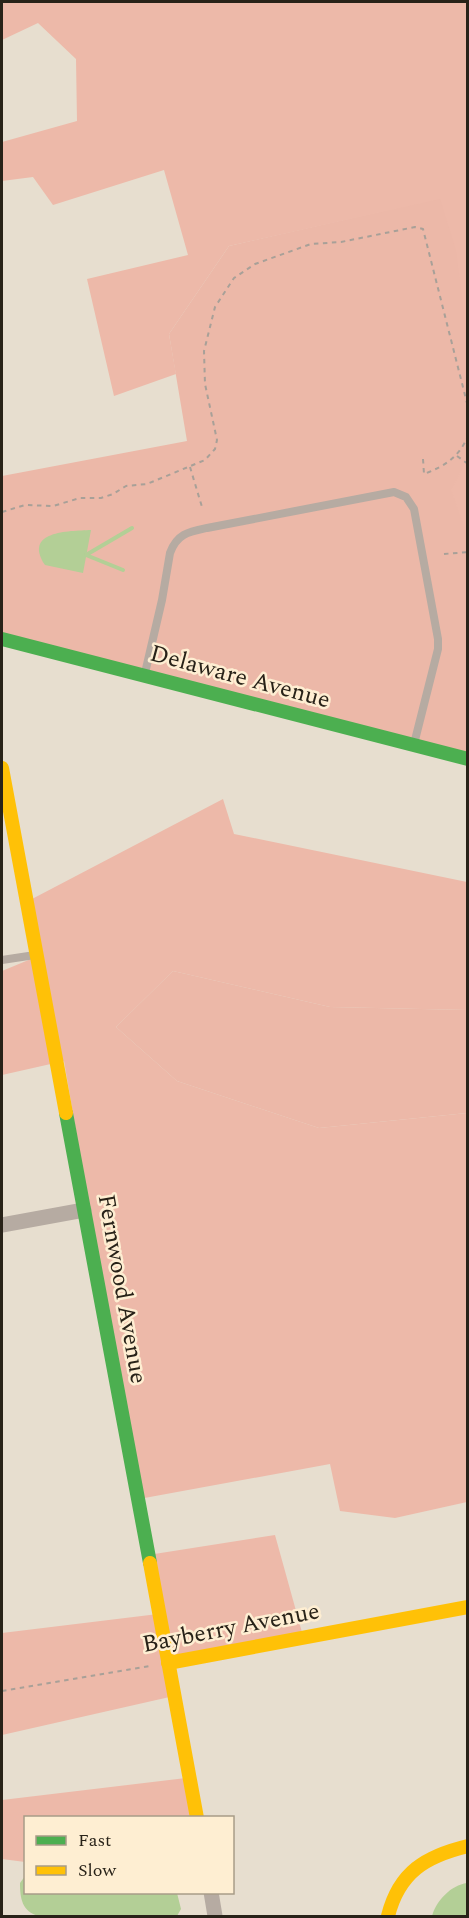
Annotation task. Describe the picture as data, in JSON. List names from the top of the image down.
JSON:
{
  "streets": {
    "street": ["Delaware Avenue", "Fernwood Avenue", "Bayberry Avenue"]
  },
  "crossings": [
    ["Fernwood Avenue", "Bayberry Avenue"]
  ],
  "legend": ["Fast", "Slow"]
}
